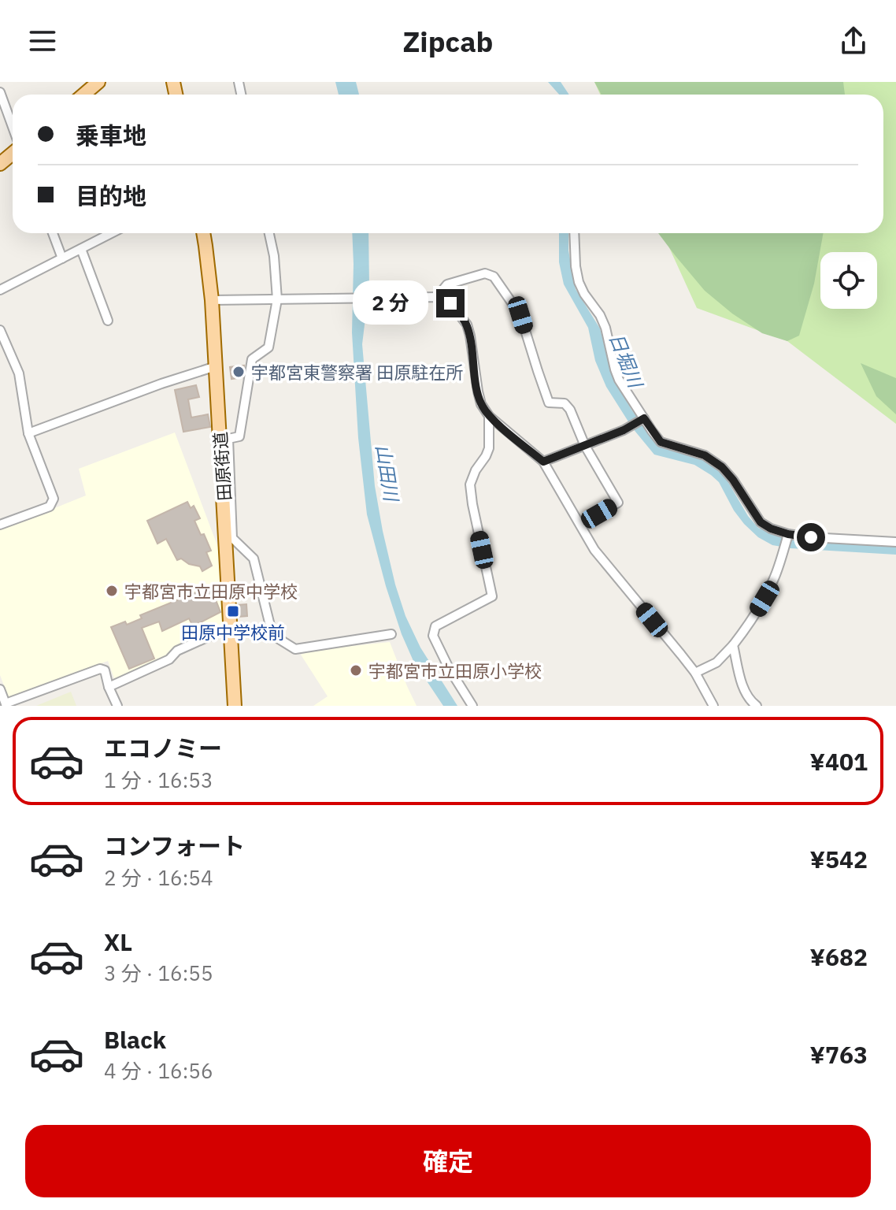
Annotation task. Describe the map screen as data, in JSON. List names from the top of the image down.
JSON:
{
  "streets": {
    "main road": ["田原街道"]
  },
  "water": ["日堀川", "山田川"],
  "places": {
    "other": ["宇都宮東警察署 田原駐在所", "宇都宮市立田原中学校", "宇都宮市立田原小学校"],
    "transit": ["田原中学校前"]
  },
  "page": {
    "header": "Zipcab",
    "banner": ["乗車地", "目的地"],
    "bubble": "2 分",
    "list": [
      {
        "name": "エコノミー",
        "note": "1 分 · 16:53",
        "value": "¥401"
      },
      {
        "name": "コンフォート",
        "note": "2 分 · 16:54",
        "value": "¥542"
      },
      {
        "name": "XL",
        "note": "3 分 · 16:55",
        "value": "¥682"
      },
      {
        "name": "Black",
        "note": "4 分 · 16:56",
        "value": "¥763"
      }
    ],
    "buttons": "確定"
  }
}
